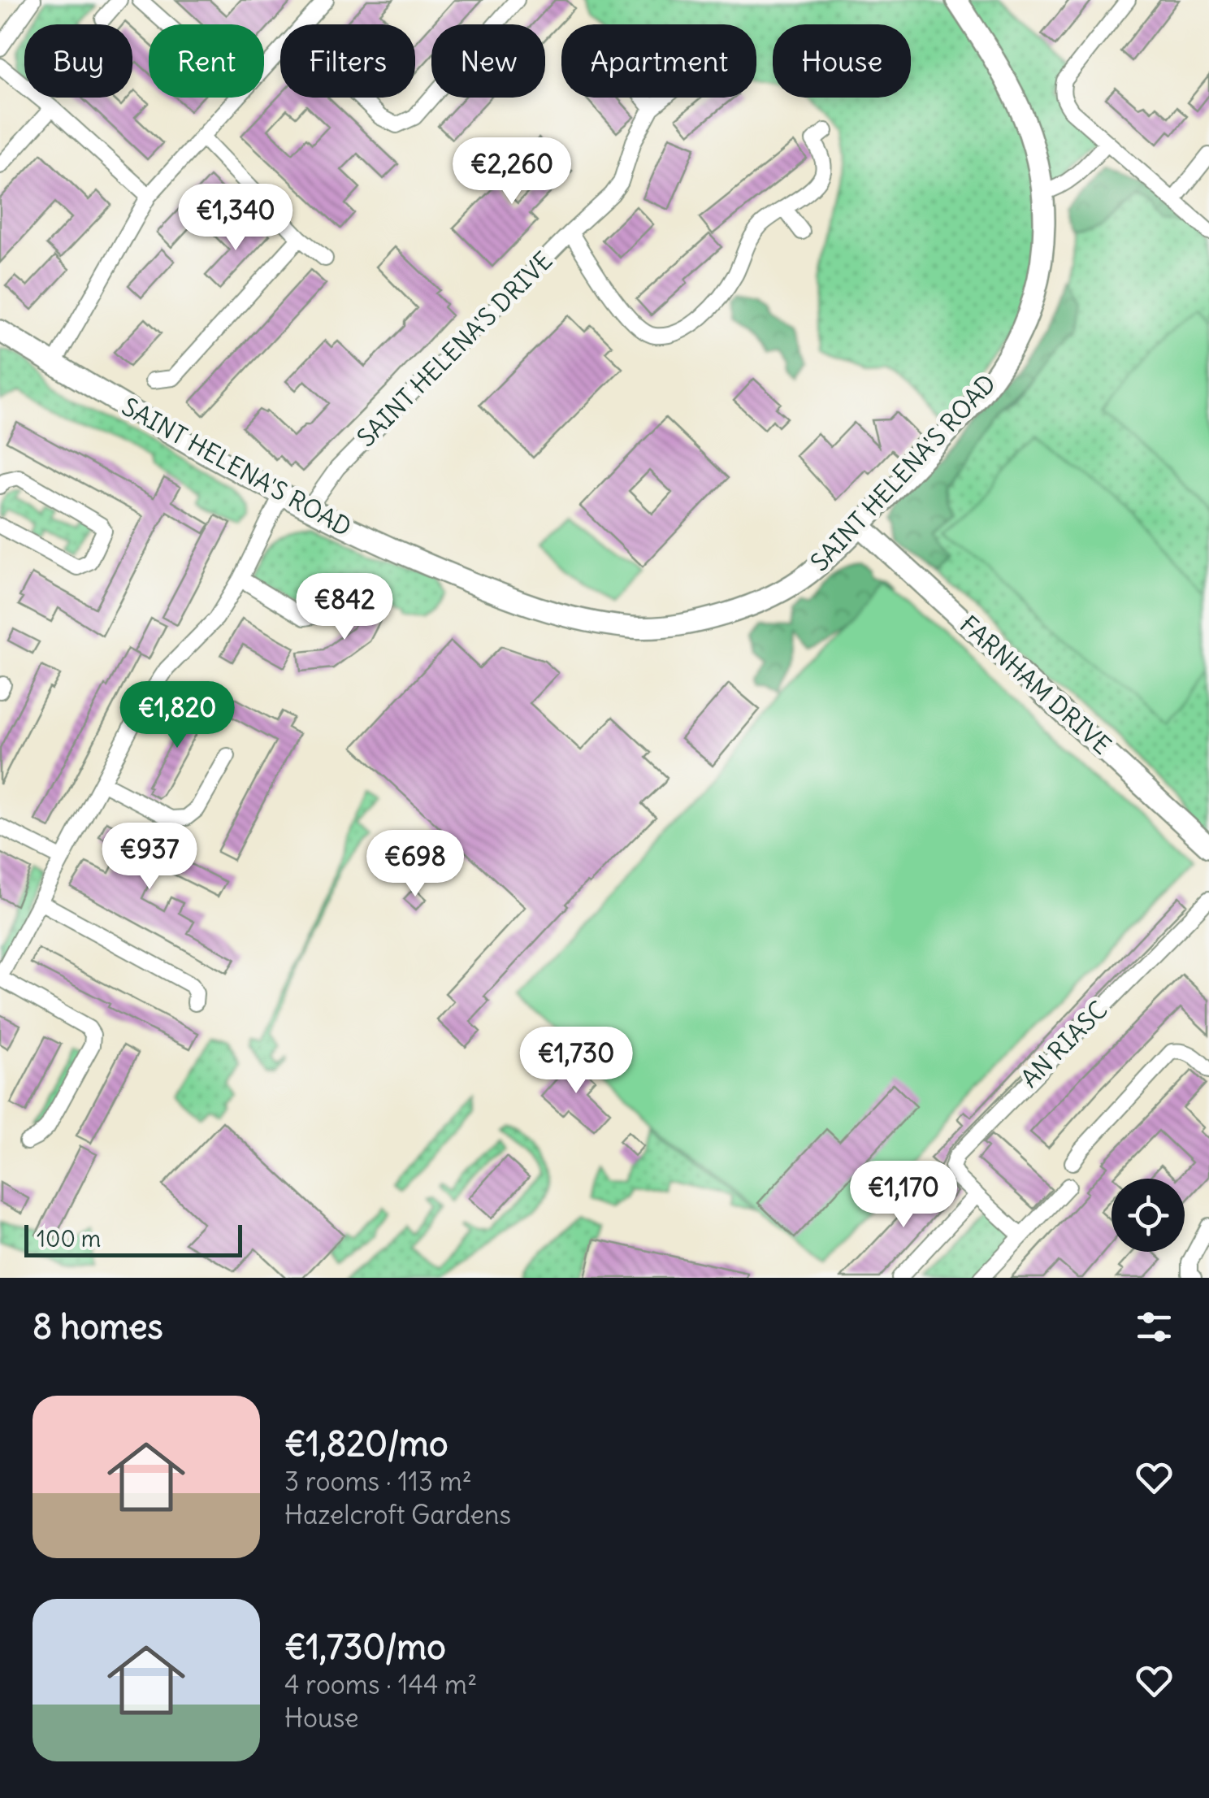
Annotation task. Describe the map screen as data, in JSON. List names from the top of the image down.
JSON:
{
  "streets": {
    "street": [
      "SAINT HELENA'S DRIVE",
      "SAINT HELENA'S ROAD",
      "FARNHAM DRIVE",
      "AN RIASC"
    ]
  },
  "crossings": [
    ["SAINT HELENA'S DRIVE", "SAINT HELENA'S ROAD"],
    ["SAINT HELENA'S ROAD", "FARNHAM DRIVE"]
  ],
  "scale_bar": "100 m",
  "page": {
    "chip": [
      "Buy",
      "Rent",
      "Filters",
      "New",
      "Apartment",
      "House"
    ],
    "price": [
      "€2,260",
      "€1,340",
      "€842",
      "€1,820",
      "€937",
      "€698",
      "€1,730",
      "€1,170"
    ],
    "scale": "100 m",
    "heading": "8 homes",
    "list": [
      {
        "name": "€1,820/mo",
        "note": "3 rooms · 113 m² · Hazelcroft Gardens"
      },
      {
        "name": "€1,730/mo",
        "note": "4 rooms · 144 m² · House"
      }
    ]
  }
}
